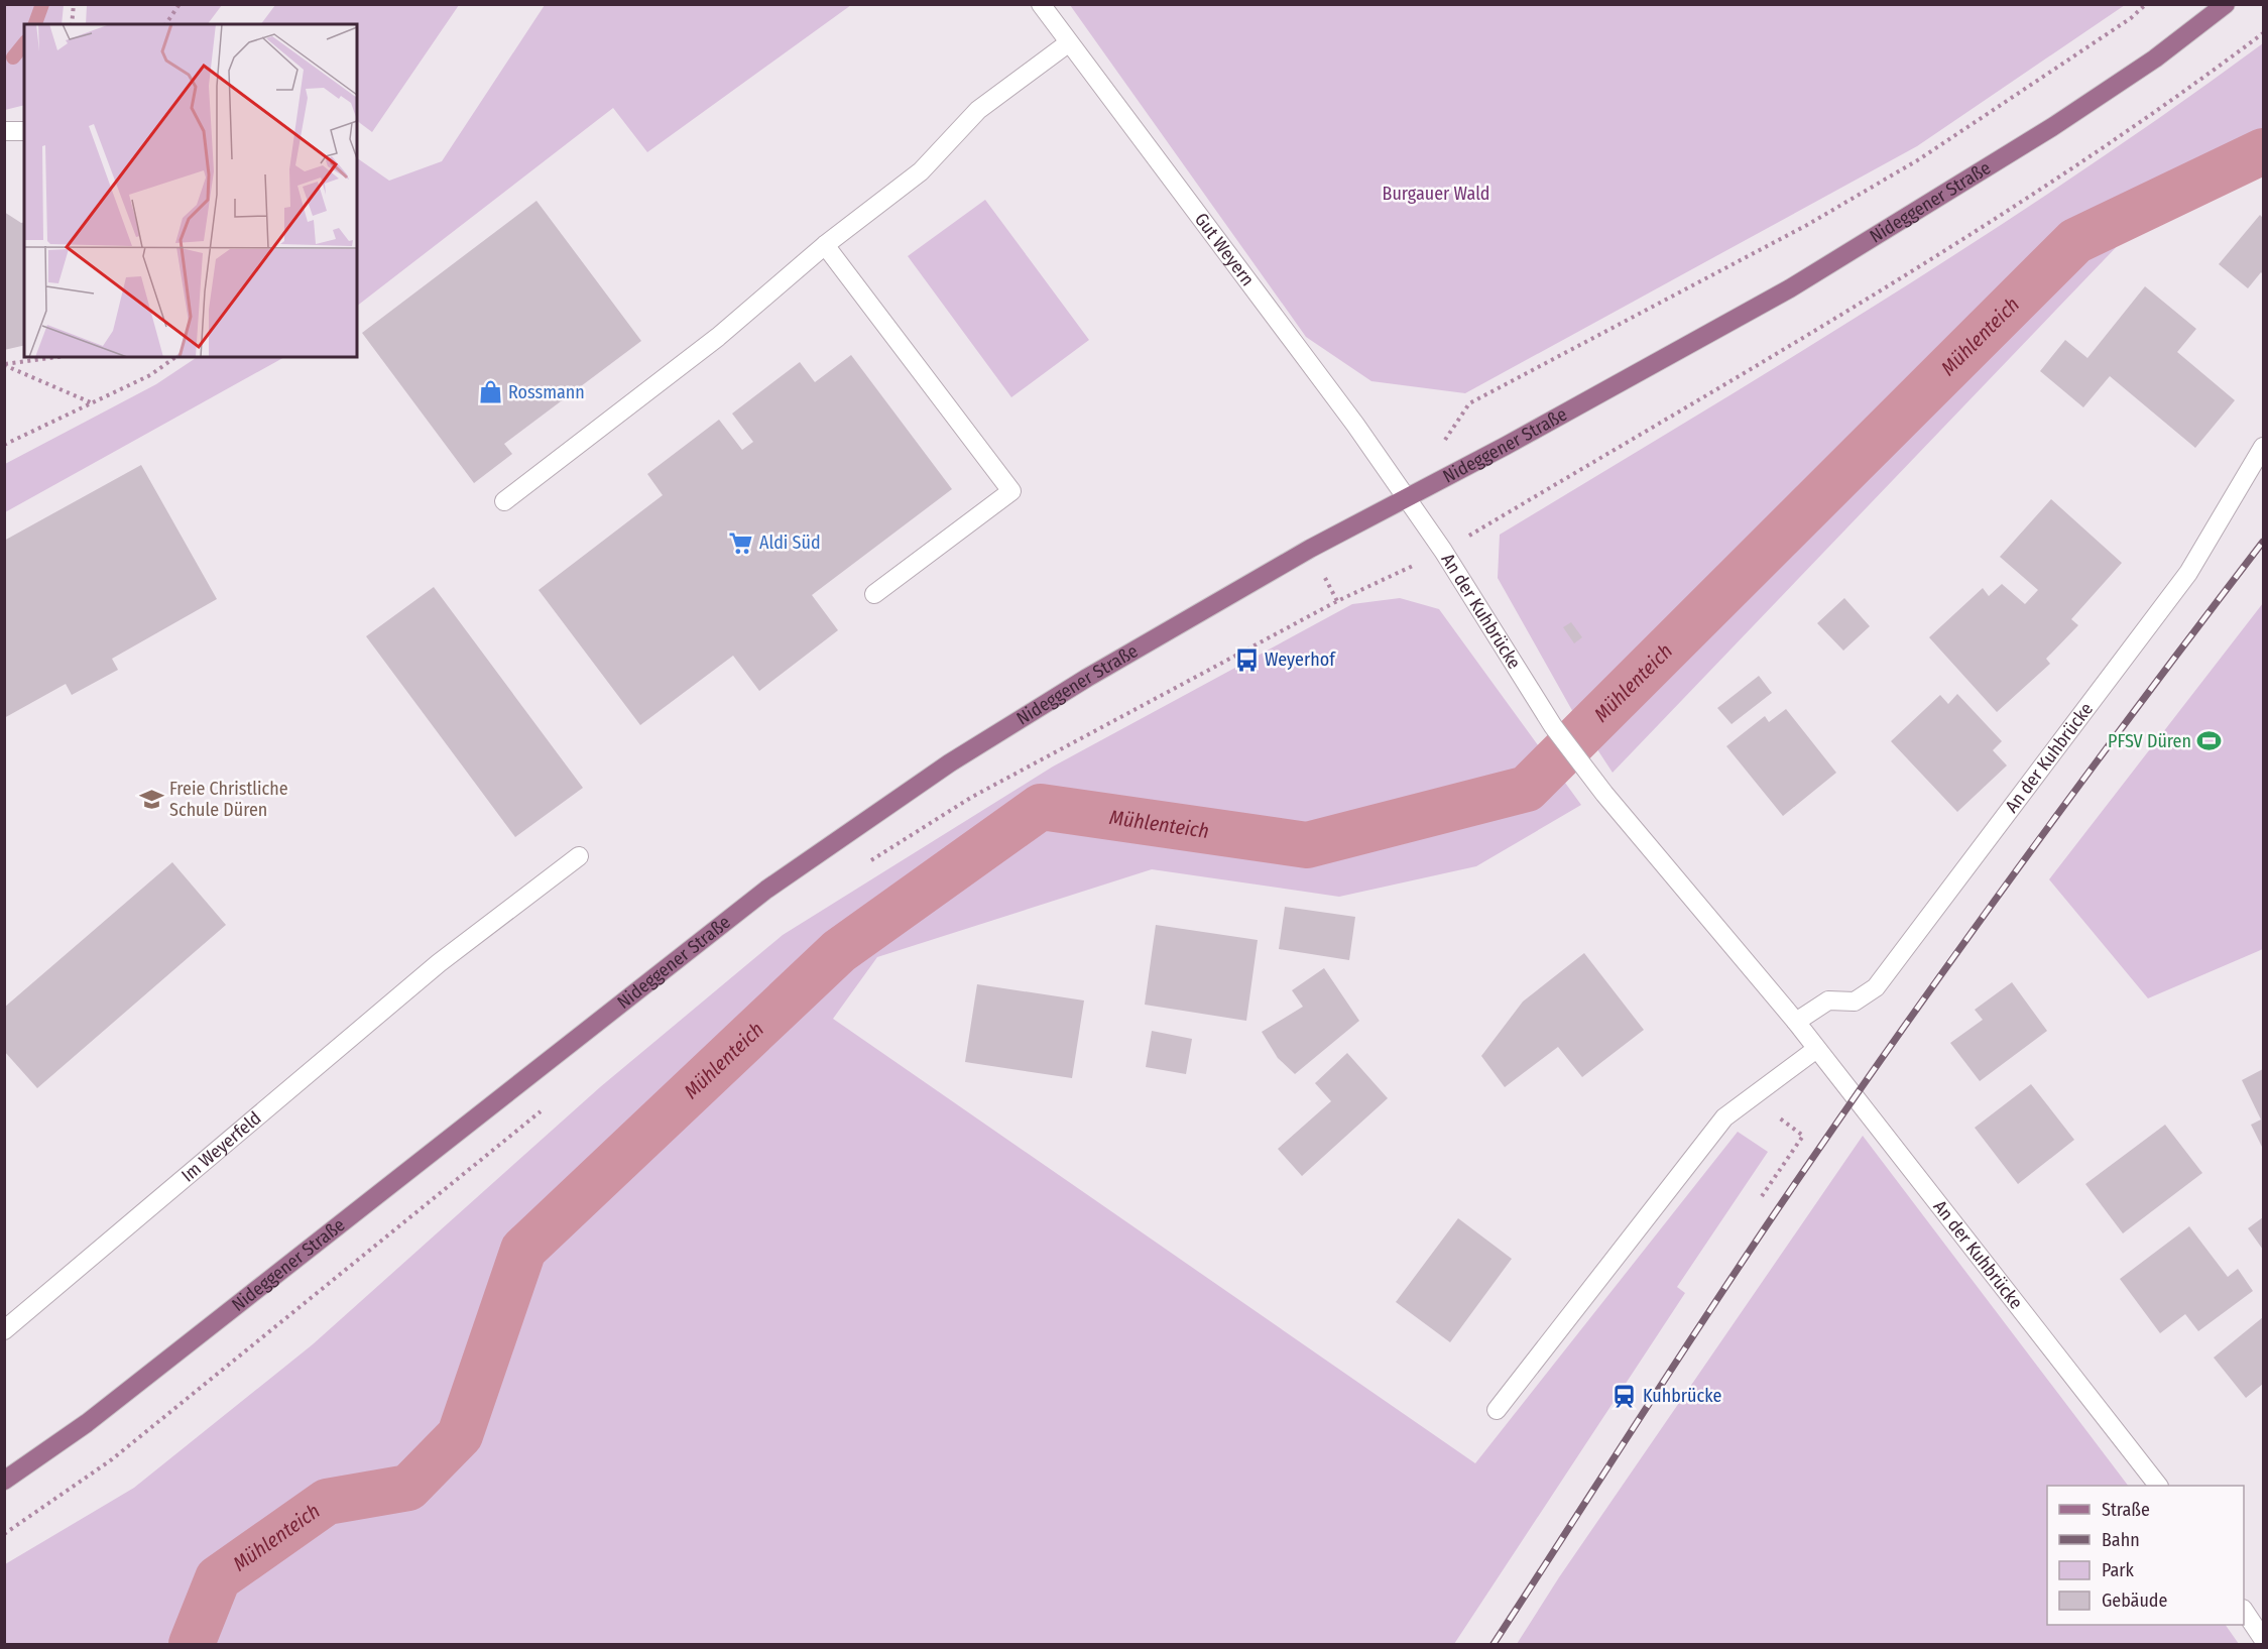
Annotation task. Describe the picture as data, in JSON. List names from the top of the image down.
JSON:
{
  "streets": {
    "main road": ["Nideggener Straße"],
    "street": ["Gut Weyern", "An der Kuhbrücke", "Im Weyerfeld"]
  },
  "crossings": [
    ["Nideggener Straße", "Gut Weyern"],
    ["Nideggener Straße", "An der Kuhbrücke"],
    ["Gut Weyern", "An der Kuhbrücke"]
  ],
  "water": ["Mühlenteich"],
  "parks": ["Burgauer Wald"],
  "places": {
    "shop": ["Rossmann"],
    "supermarket": ["Aldi Süd"],
    "bus stop": ["Weyerhof"],
    "sports": ["PFSV Düren"],
    "school or university": ["Freie Christliche Schule Düren"],
    "station": ["Kuhbrücke"]
  },
  "legend": [
    "Straße",
    "Bahn",
    "Park",
    "Gebäude"
  ]
}
